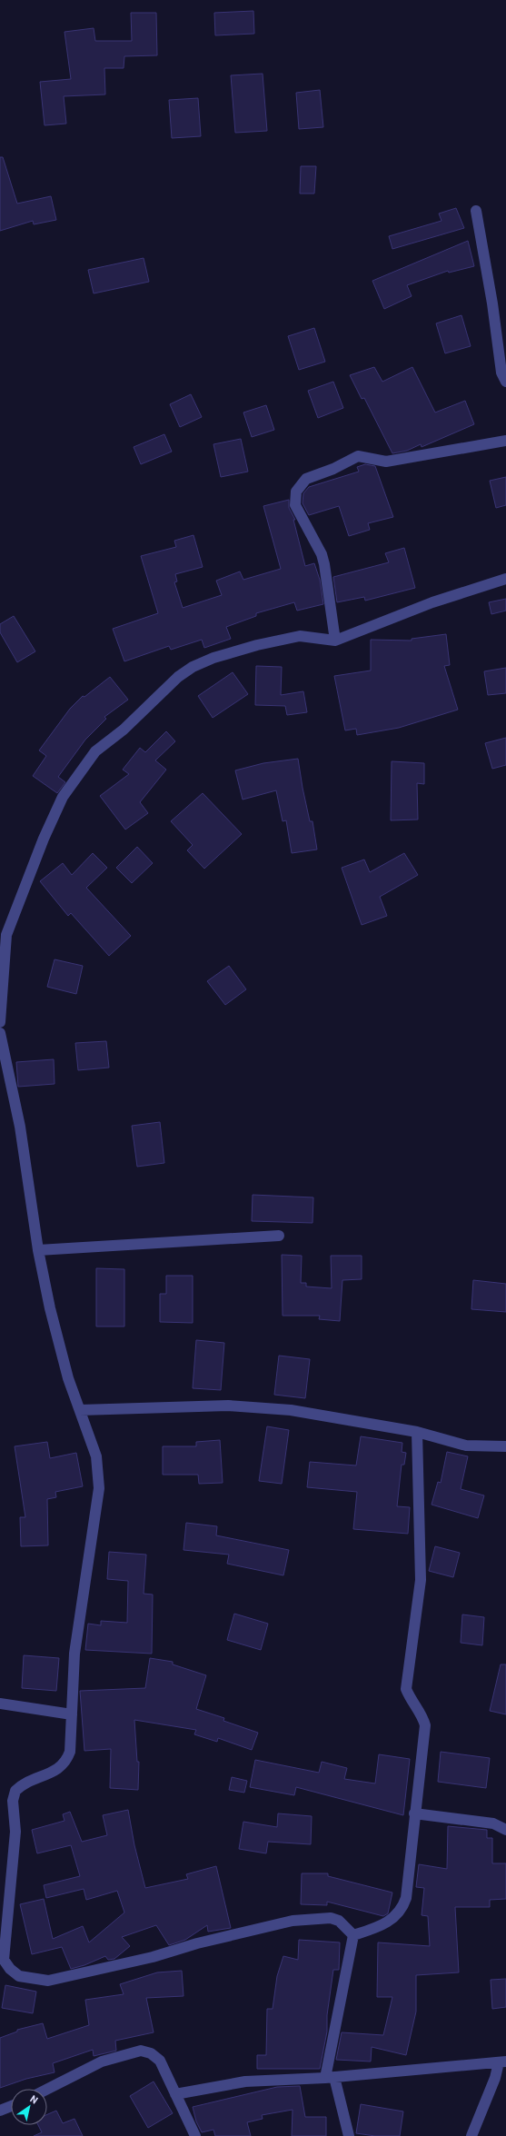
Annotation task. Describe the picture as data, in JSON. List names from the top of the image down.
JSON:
{
  "north": "top right"
}
